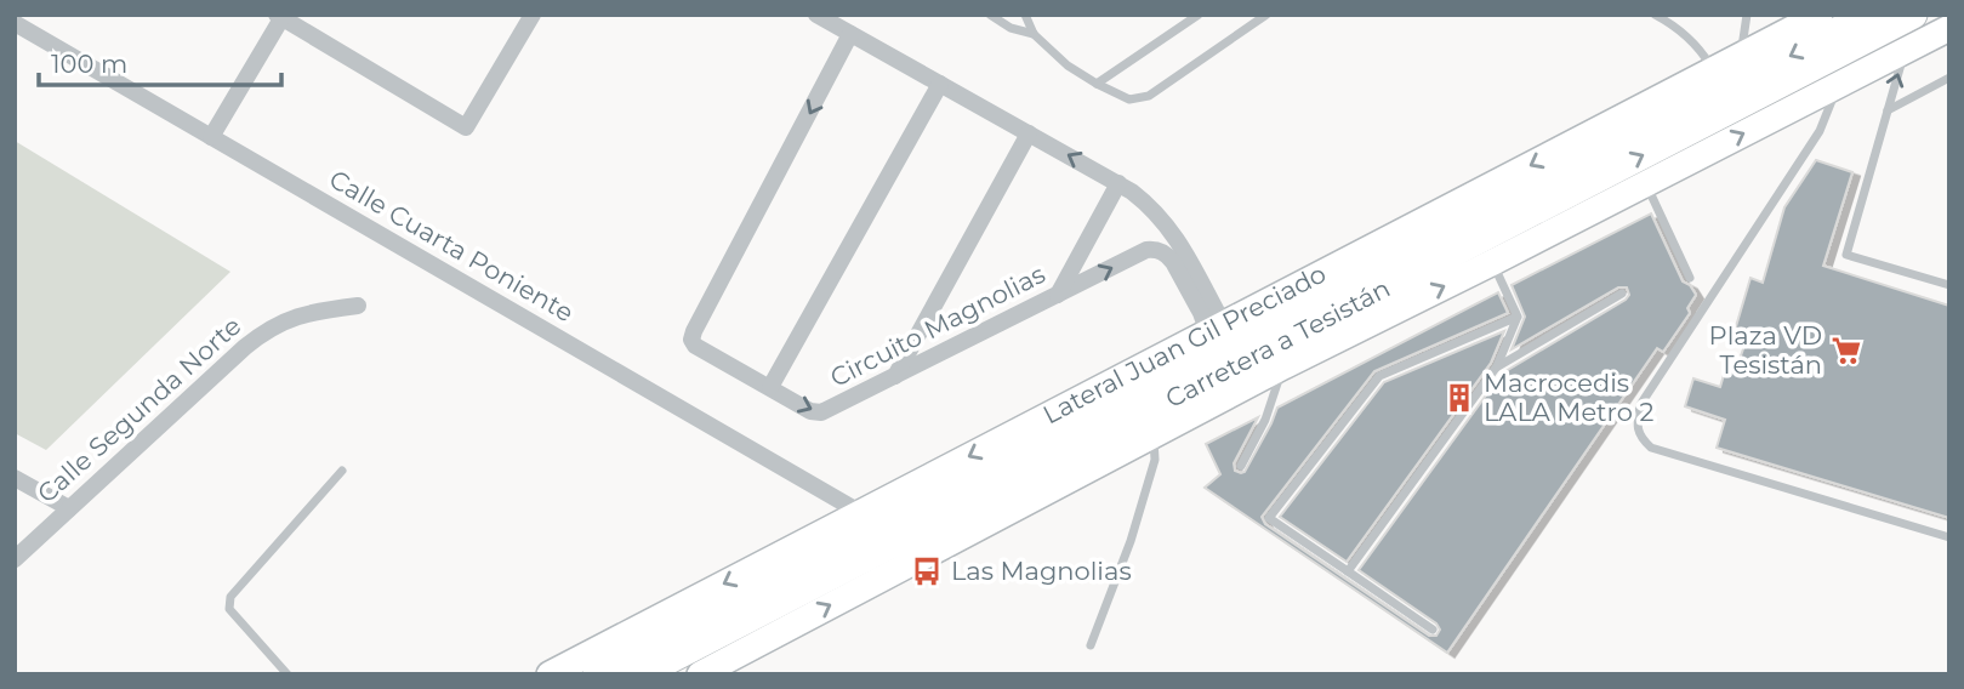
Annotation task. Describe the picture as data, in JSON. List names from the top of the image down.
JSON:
{
  "streets": {
    "main road": ["Lateral Juan Gil Preciado", "Carretera a Tesistán"],
    "street": ["Calle Cuarta Poniente", "Circuito Magnolias", "Calle Segunda Norte"]
  },
  "crossings": [
    ["Calle Cuarta Poniente", "Lateral Juan Gil Preciado"],
    ["Circuito Magnolias", "Lateral Juan Gil Preciado"],
    ["Lateral Juan Gil Preciado", "Carretera a Tesistán"]
  ],
  "places": {
    "supermarket": ["Plaza VD Tesistán"],
    "building": ["Macrocedis LALA Metro 2"],
    "bus stop": ["Las Magnolias"]
  },
  "scale_bar": "100 m"
}
